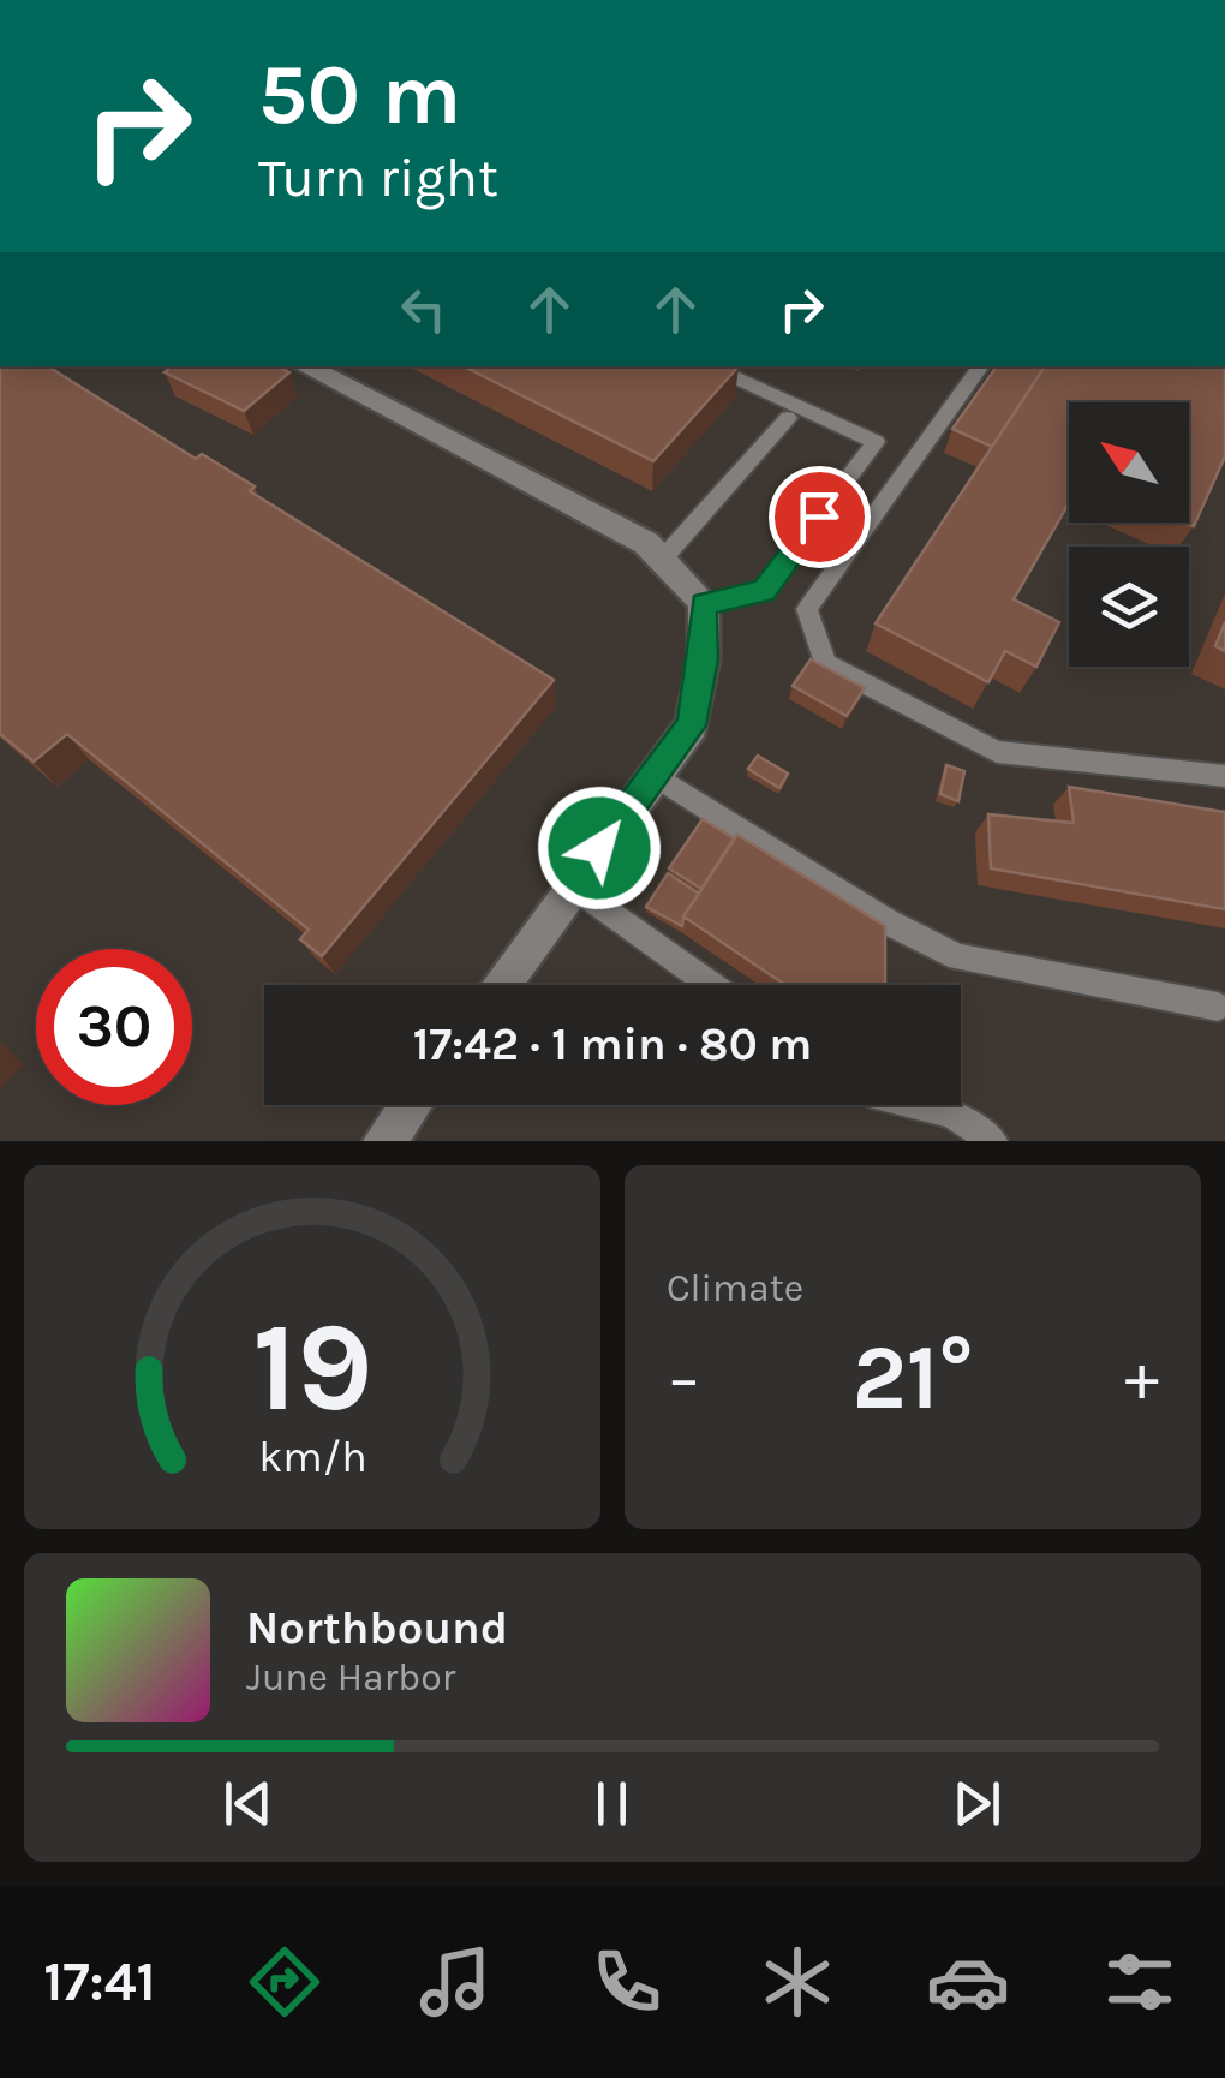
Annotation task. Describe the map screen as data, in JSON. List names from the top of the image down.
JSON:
{
  "north": "top left",
  "page": {
    "turn": ["50 m", "Turn right"],
    "limit": "30",
    "trip": "17:42 · 1 min · 80 m",
    "tile": "Climate",
    "heat": ["−", "21°", "+"],
    "song": ["Northbound", "June Harbor"],
    "tabs": "17:41",
    "gauge": ["19", "km/h"]
  }
}
